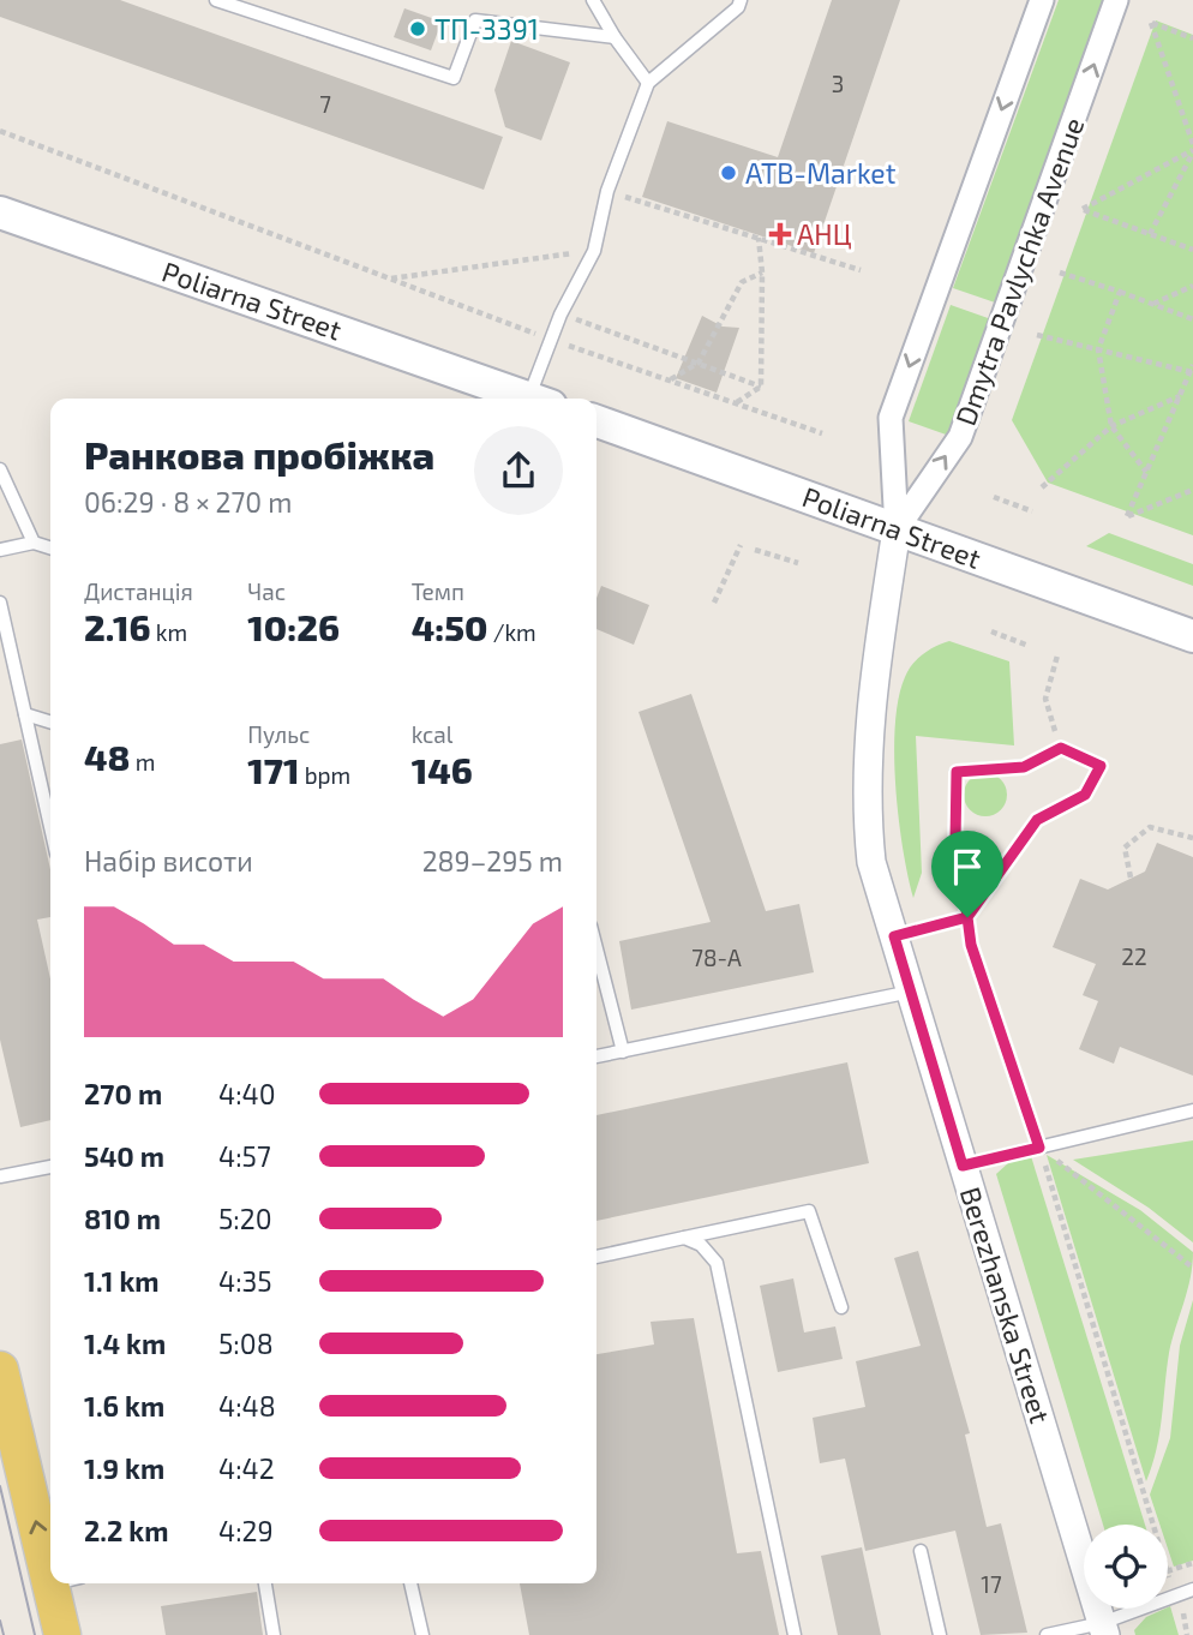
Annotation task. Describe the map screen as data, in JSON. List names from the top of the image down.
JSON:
{
  "streets": {
    "main road": ["Poliarna Street"],
    "street": ["Dmytra Pavlychka Avenue", "Berezhanska Street"]
  },
  "crossings": [
    ["Dmytra Pavlychka Avenue", "Poliarna Street"],
    ["Dmytra Pavlychka Avenue", "Berezhanska Street"],
    ["Poliarna Street", "Berezhanska Street"]
  ],
  "places": {
    "other": ["ТП-3391", "ATB-Market"],
    "health": ["АНЦ"]
  },
  "house_numbers": [
    "3",
    "7",
    "22",
    "78-А",
    "17"
  ],
  "page": {
    "heading": ["Ранкова пробіжка", "06:29 · 8 × 270 m"],
    "stats": [
      ["Дистанція", "2.16 km"],
      ["Час", "10:26"],
      ["Темп", "4:50 /km"],
      ["48 m"],
      ["Пульс", "171 bpm"],
      ["kcal", "146"]
    ],
    "chart": ["Набір висоти", "289–295 m"],
    "list": [
      {
        "name": "270 m",
        "note": "4:40"
      },
      {
        "name": "540 m",
        "note": "4:57"
      },
      {
        "name": "810 m",
        "note": "5:20"
      },
      {
        "name": "1.1 km",
        "note": "4:35"
      },
      {
        "name": "1.4 km",
        "note": "5:08"
      },
      {
        "name": "1.6 km",
        "note": "4:48"
      },
      {
        "name": "1.9 km",
        "note": "4:42"
      },
      {
        "name": "2.2 km",
        "note": "4:29"
      }
    ]
  }
}
